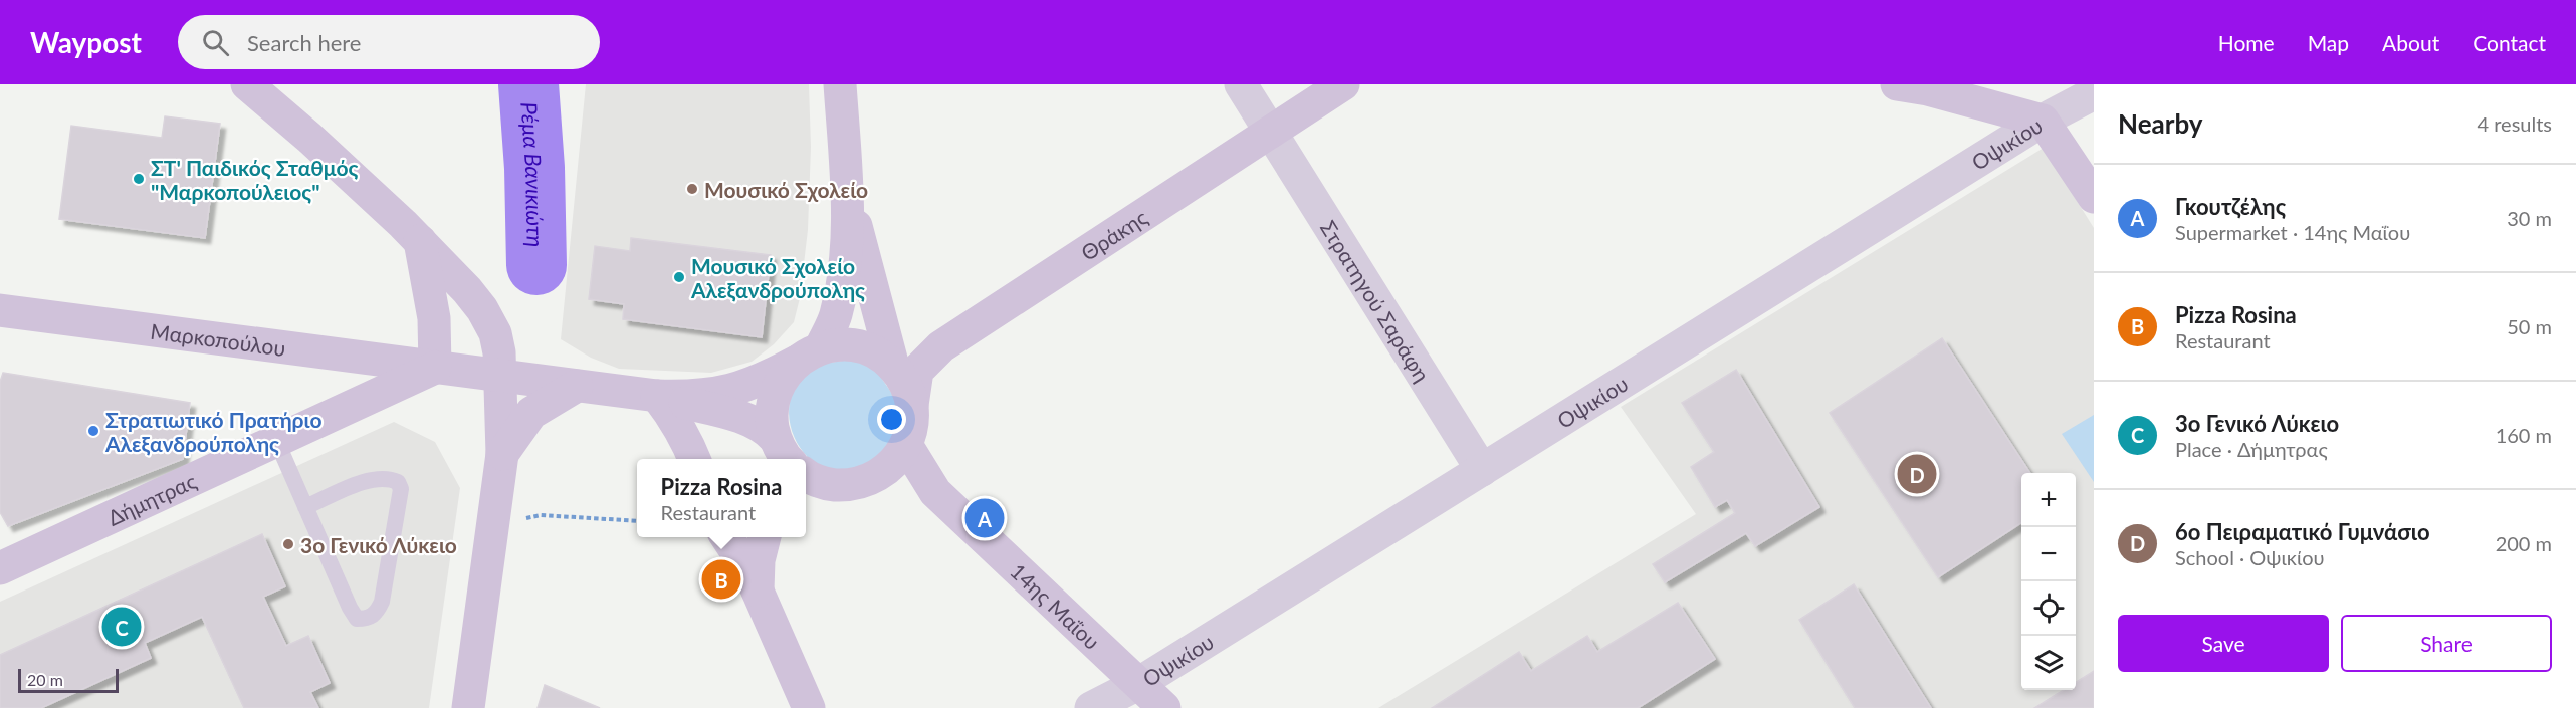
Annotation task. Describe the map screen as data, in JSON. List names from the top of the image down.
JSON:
{
  "streets": {
    "street": [
      "Οψικίου",
      "Θράκης",
      "Στρατηγού Σαράφη",
      "Μαρκοπούλου",
      "Δήμητρας",
      "14ης Μαΐου"
    ]
  },
  "crossings": [
    ["Οψικίου", "Στρατηγού Σαράφη"],
    ["Οψικίου", "14ης Μαΐου"],
    ["Θράκης", "Στρατηγού Σαράφη"],
    ["Μαρκοπούλου", "Δήμητρας"]
  ],
  "water": ["Ρέμα Βανικιώτη"],
  "places": [
    "ΣΤ' Παιδικός Σταθμός \"Μαρκοπούλειος\"",
    "Μουσικό Σχολείο",
    "Μουσικό Σχολείο Αλεξανδρούπολης",
    "Στρατιωτικό Πρατήριο Αλεξανδρούπολης",
    "3o Γενικό Λύκειο"
  ],
  "scale_bar": "20 m",
  "page": {
    "header": "Waypost",
    "search": "Search here",
    "nav": [
      "Home",
      "Map",
      "About",
      "Contact"
    ],
    "heading": ["Nearby", "4 results"],
    "list": [
      {
        "mark": "A",
        "name": "Γκουτζέλης",
        "note": "Supermarket · 14ης Μαΐου",
        "value": "30 m"
      },
      {
        "mark": "B",
        "name": "Pizza Rosina",
        "note": "Restaurant",
        "value": "50 m"
      },
      {
        "mark": "C",
        "name": "3ο Γενικό Λύκειο",
        "note": "Place · Δήμητρας",
        "value": "160 m"
      },
      {
        "mark": "D",
        "name": "6ο Πειραματικό Γυμνάσιο",
        "note": "School · Οψικίου",
        "value": "200 m"
      }
    ],
    "pins": [
      "D",
      "A",
      "B",
      "C"
    ],
    "popup": ["Pizza Rosina", "Restaurant"],
    "map_buttons": ["+", "−"],
    "buttons": ["Save", "Share"],
    "scale": "20 m"
  }
}
